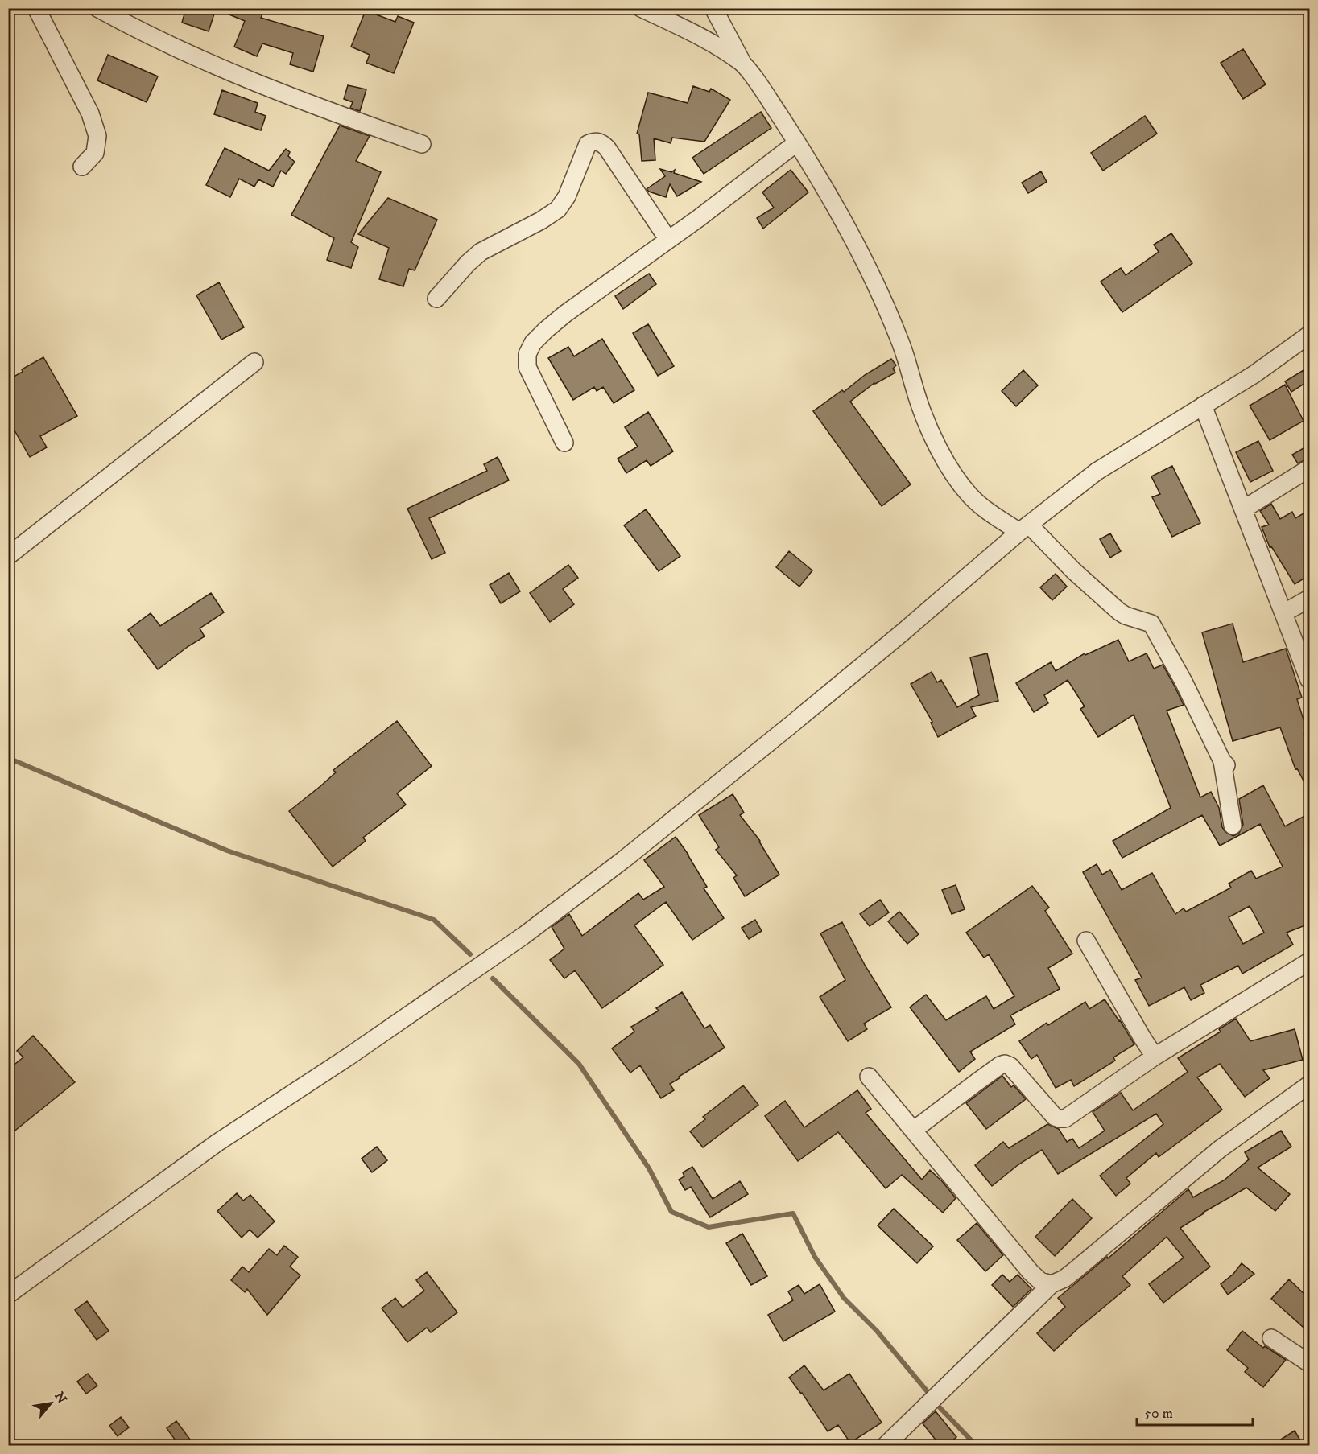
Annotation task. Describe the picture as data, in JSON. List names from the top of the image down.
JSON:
{
  "scale_bar": "50 m",
  "north": "top right"
}
